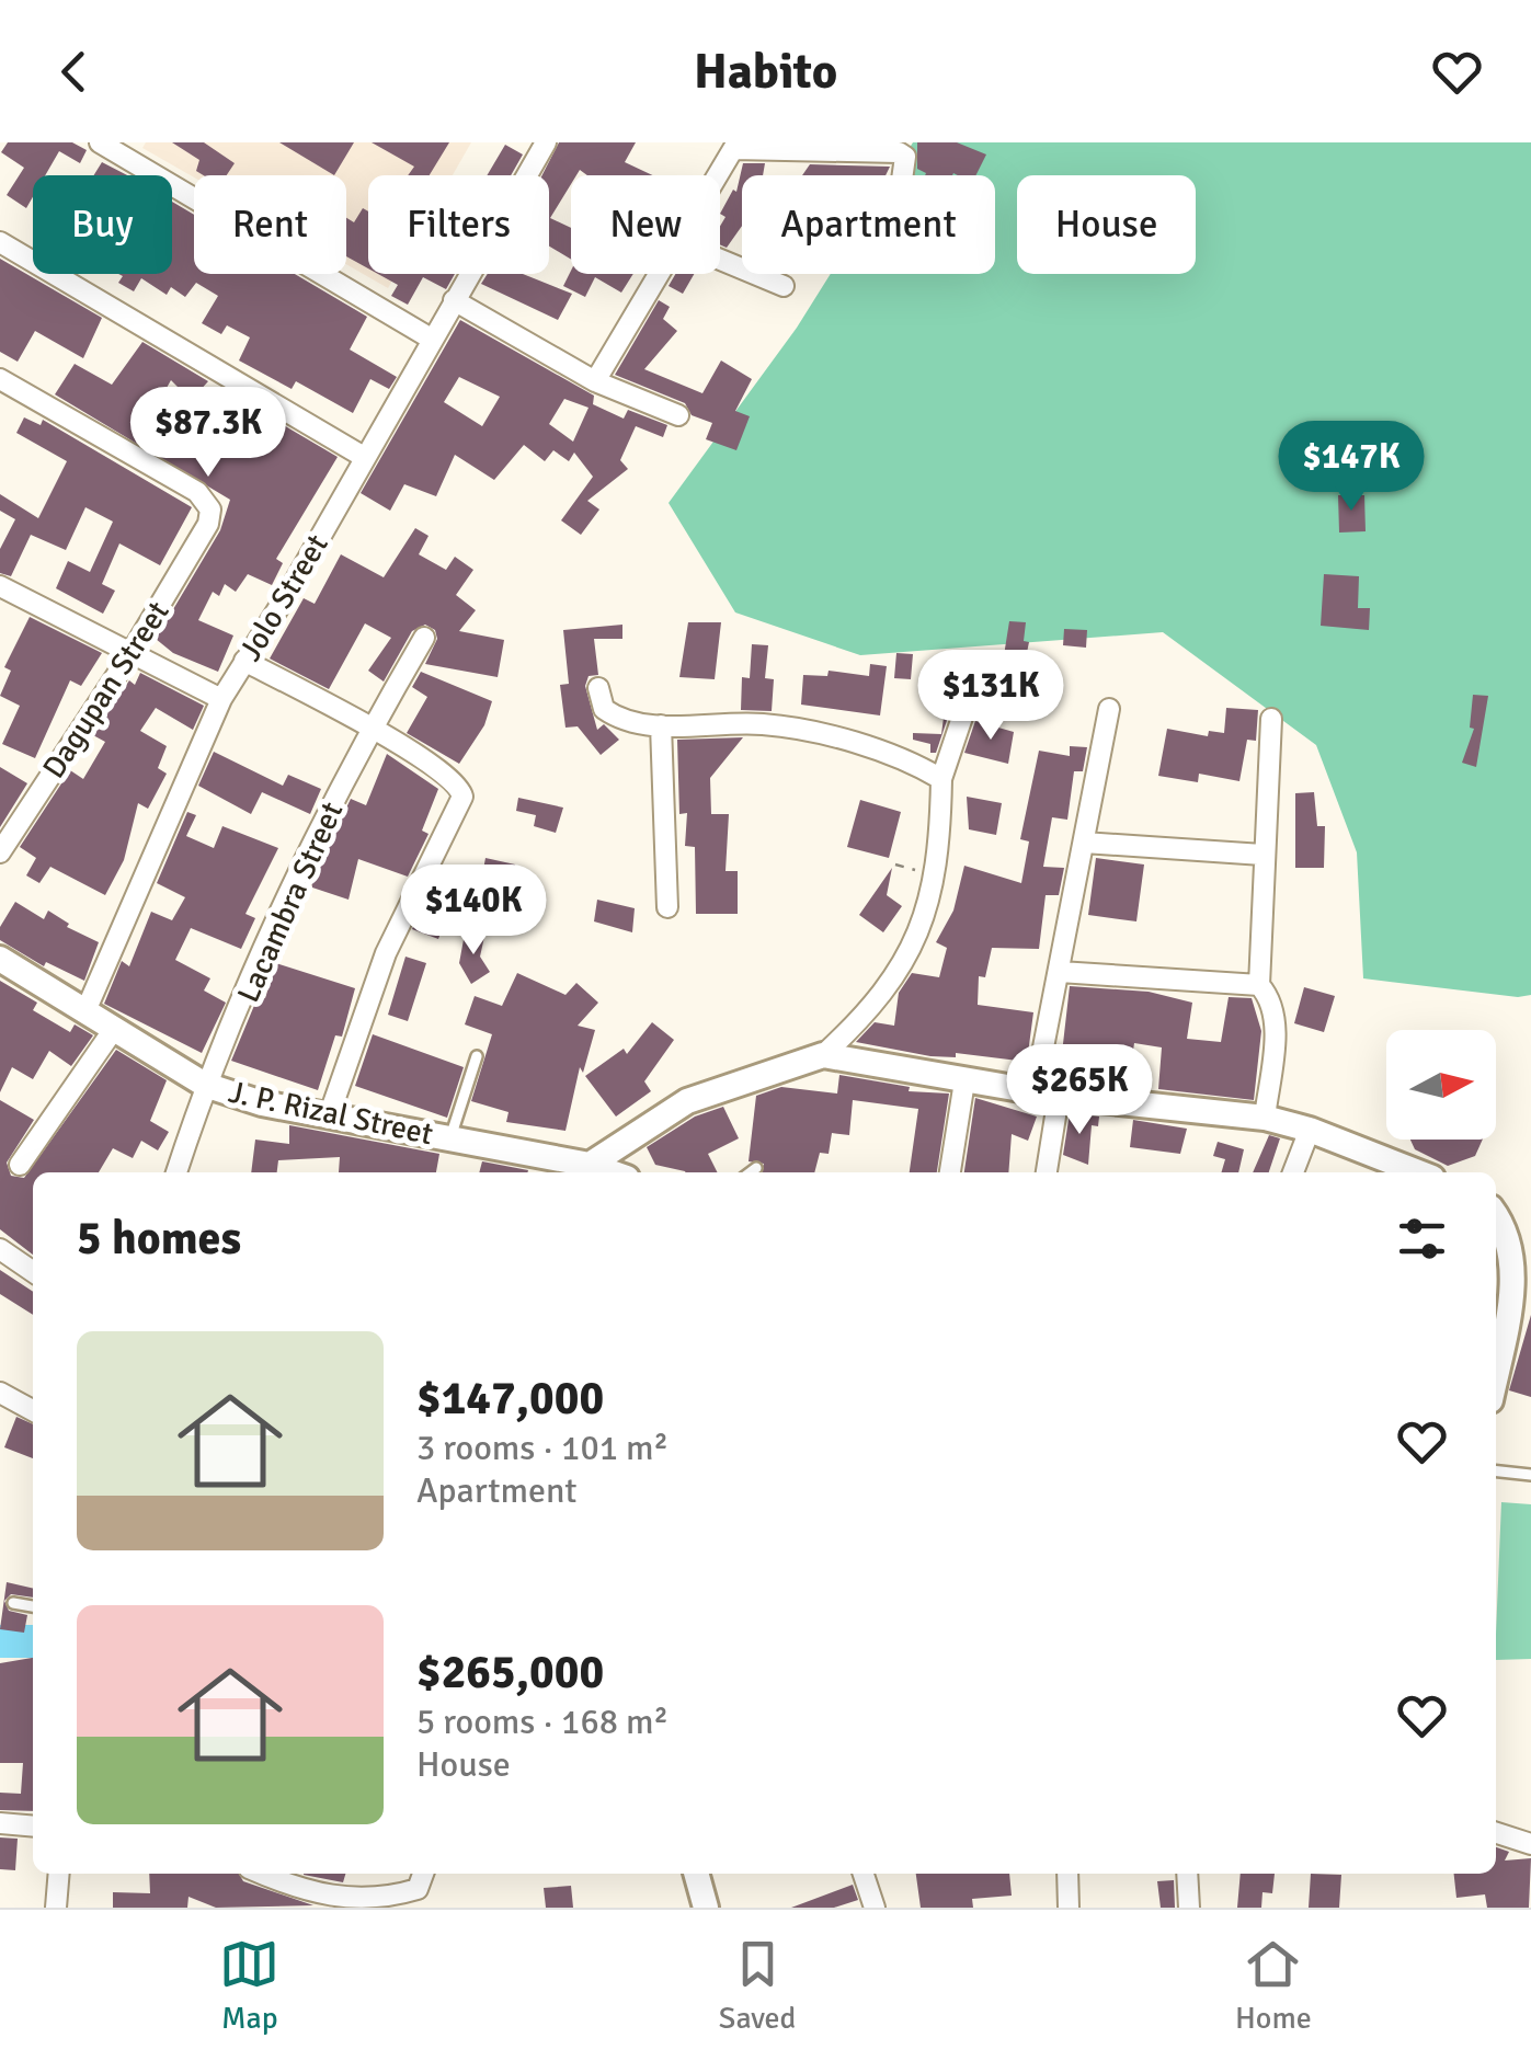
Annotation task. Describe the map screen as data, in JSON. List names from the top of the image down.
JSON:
{
  "streets": {
    "street": [
      "Jolo Street",
      "Dagupan Street",
      "Lacambra Street",
      "J. P. Rizal Street"
    ]
  },
  "crossings": [
    ["Jolo Street", "J. P. Rizal Street"],
    ["Lacambra Street", "J. P. Rizal Street"]
  ],
  "north": "right",
  "page": {
    "header": "Habito",
    "chip": [
      "Buy",
      "Rent",
      "Filters",
      "New",
      "Apartment",
      "House"
    ],
    "price": [
      "$87.3K",
      "$147K",
      "$131K",
      "$140K",
      "$265K"
    ],
    "heading": "5 homes",
    "list": [
      {
        "name": "$147,000",
        "note": "3 rooms · 101 m² · Apartment"
      },
      {
        "name": "$265,000",
        "note": "5 rooms · 168 m² · House"
      }
    ],
    "tabs": ["Map", "Saved", "Home"]
  }
}
